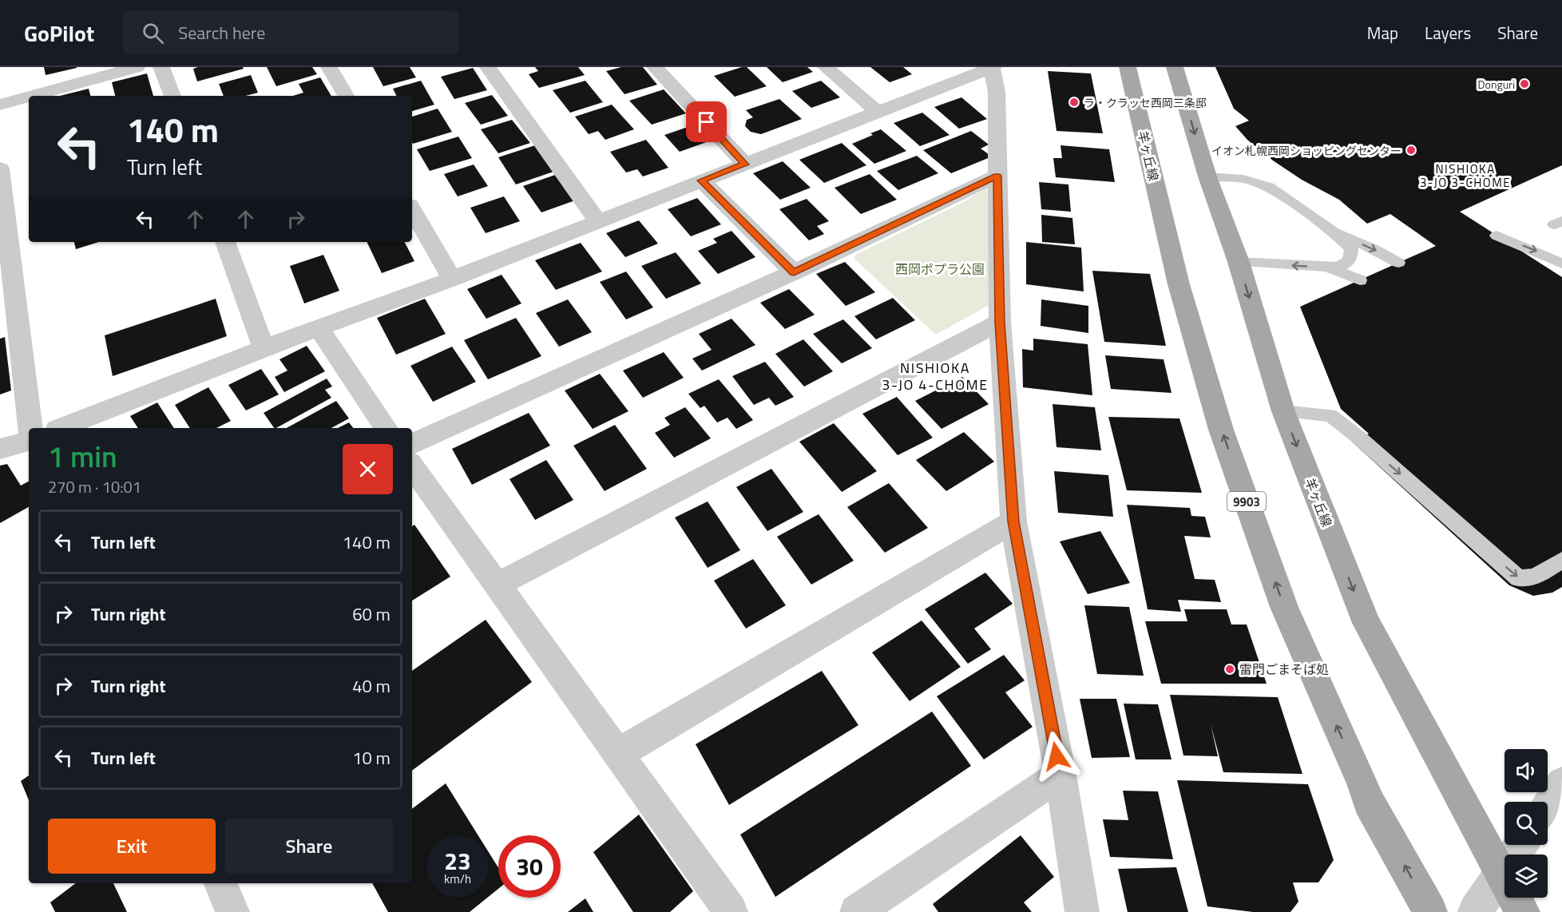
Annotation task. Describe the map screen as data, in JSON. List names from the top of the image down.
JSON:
{
  "streets": {
    "main road": ["羊ヶ丘線", "9903"]
  },
  "districts": ["NISHIOKA 3-JO 3-CHOME", "NISHIOKA 3-JO 4-CHOME"],
  "parks": ["西岡ポプラ公園"],
  "places": [
    "Donguri",
    "ラ・クラッセ西岡三条邸",
    "イオン札幌西岡ショッピングセンター",
    "雷門ごまそば処"
  ],
  "page": {
    "header": "GoPilot",
    "search": "Search here",
    "nav": ["Map", "Layers", "Share"],
    "turn": ["140 m", "Turn left"],
    "heading": ["1 min", "270 m · 10:01"],
    "list": [
      {
        "name": "Turn left",
        "value": "140 m"
      },
      {
        "name": "Turn right",
        "value": "60 m"
      },
      {
        "name": "Turn right",
        "value": "40 m"
      },
      {
        "name": "Turn left",
        "value": "10 m"
      }
    ],
    "buttons": ["Exit", "Share"],
    "speed": "23 km/h",
    "limit": "30"
  }
}
